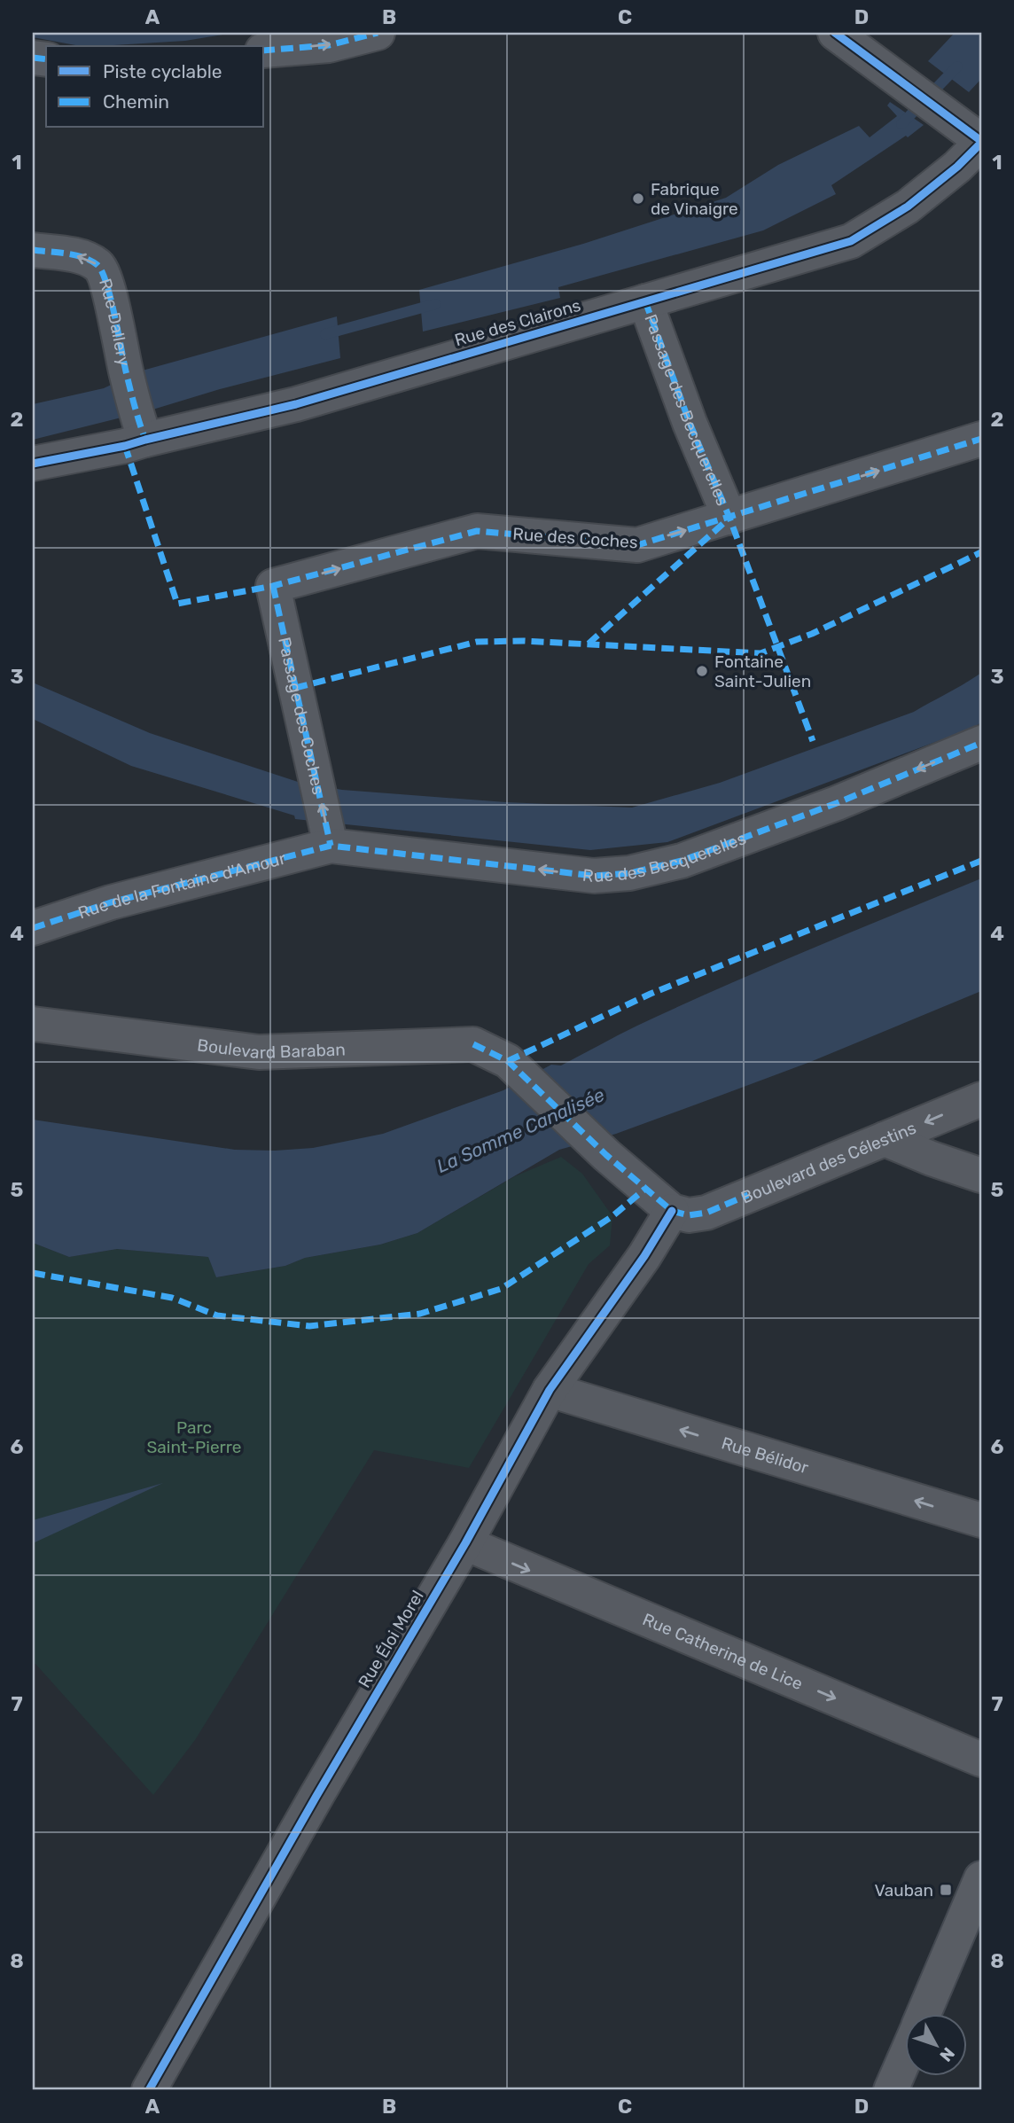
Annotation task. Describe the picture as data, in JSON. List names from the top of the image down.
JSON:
{
  "streets": {
    "street": [
      "Rue Dallery",
      "Rue des Clairons",
      "Passage des Becquerelles",
      "Rue des Coches",
      "Passage des Coches",
      "Rue des Becquerelles",
      "Rue de la Fontaine d'Amour",
      "Boulevard Baraban",
      "Boulevard des Célestins",
      "Rue Bélidor",
      "Rue Éloi Morel",
      "Rue Catherine de Lice"
    ]
  },
  "crossings": [
    ["Rue Dallery", "Rue des Clairons"],
    ["Rue des Clairons", "Passage des Becquerelles"],
    ["Passage des Becquerelles", "Rue des Coches"],
    ["Rue des Coches", "Passage des Coches"],
    ["Passage des Coches", "Rue des Becquerelles"],
    ["Passage des Coches", "Rue de la Fontaine d'Amour"],
    ["Rue des Becquerelles", "Rue de la Fontaine d'Amour"],
    ["Boulevard Baraban", "Boulevard des Célestins"],
    ["Boulevard Baraban", "Rue Éloi Morel"],
    ["Boulevard des Célestins", "Rue Éloi Morel"],
    ["Rue Bélidor", "Rue Éloi Morel"],
    ["Rue Éloi Morel", "Rue Catherine de Lice"]
  ],
  "one_way": [
    "Rue Dallery",
    "Rue des Coches",
    "Passage des Coches",
    "Rue des Becquerelles",
    "Rue Bélidor",
    "Rue Catherine de Lice"
  ],
  "water": ["La Somme Canalisée"],
  "parks": ["Parc Saint-Pierre"],
  "places": {
    "other": ["Fabrique de Vinaigre", "Fontaine Saint-Julien"],
    "transit": ["Vauban"]
  },
  "legend": ["Piste cyclable", "Chemin"],
  "north": "bottom right",
  "grid": {
    "columns": [
      "A",
      "B",
      "C",
      "D"
    ],
    "rows": [
      "1",
      "2",
      "3",
      "4",
      "5",
      "6",
      "7",
      "8"
    ]
  }
}
